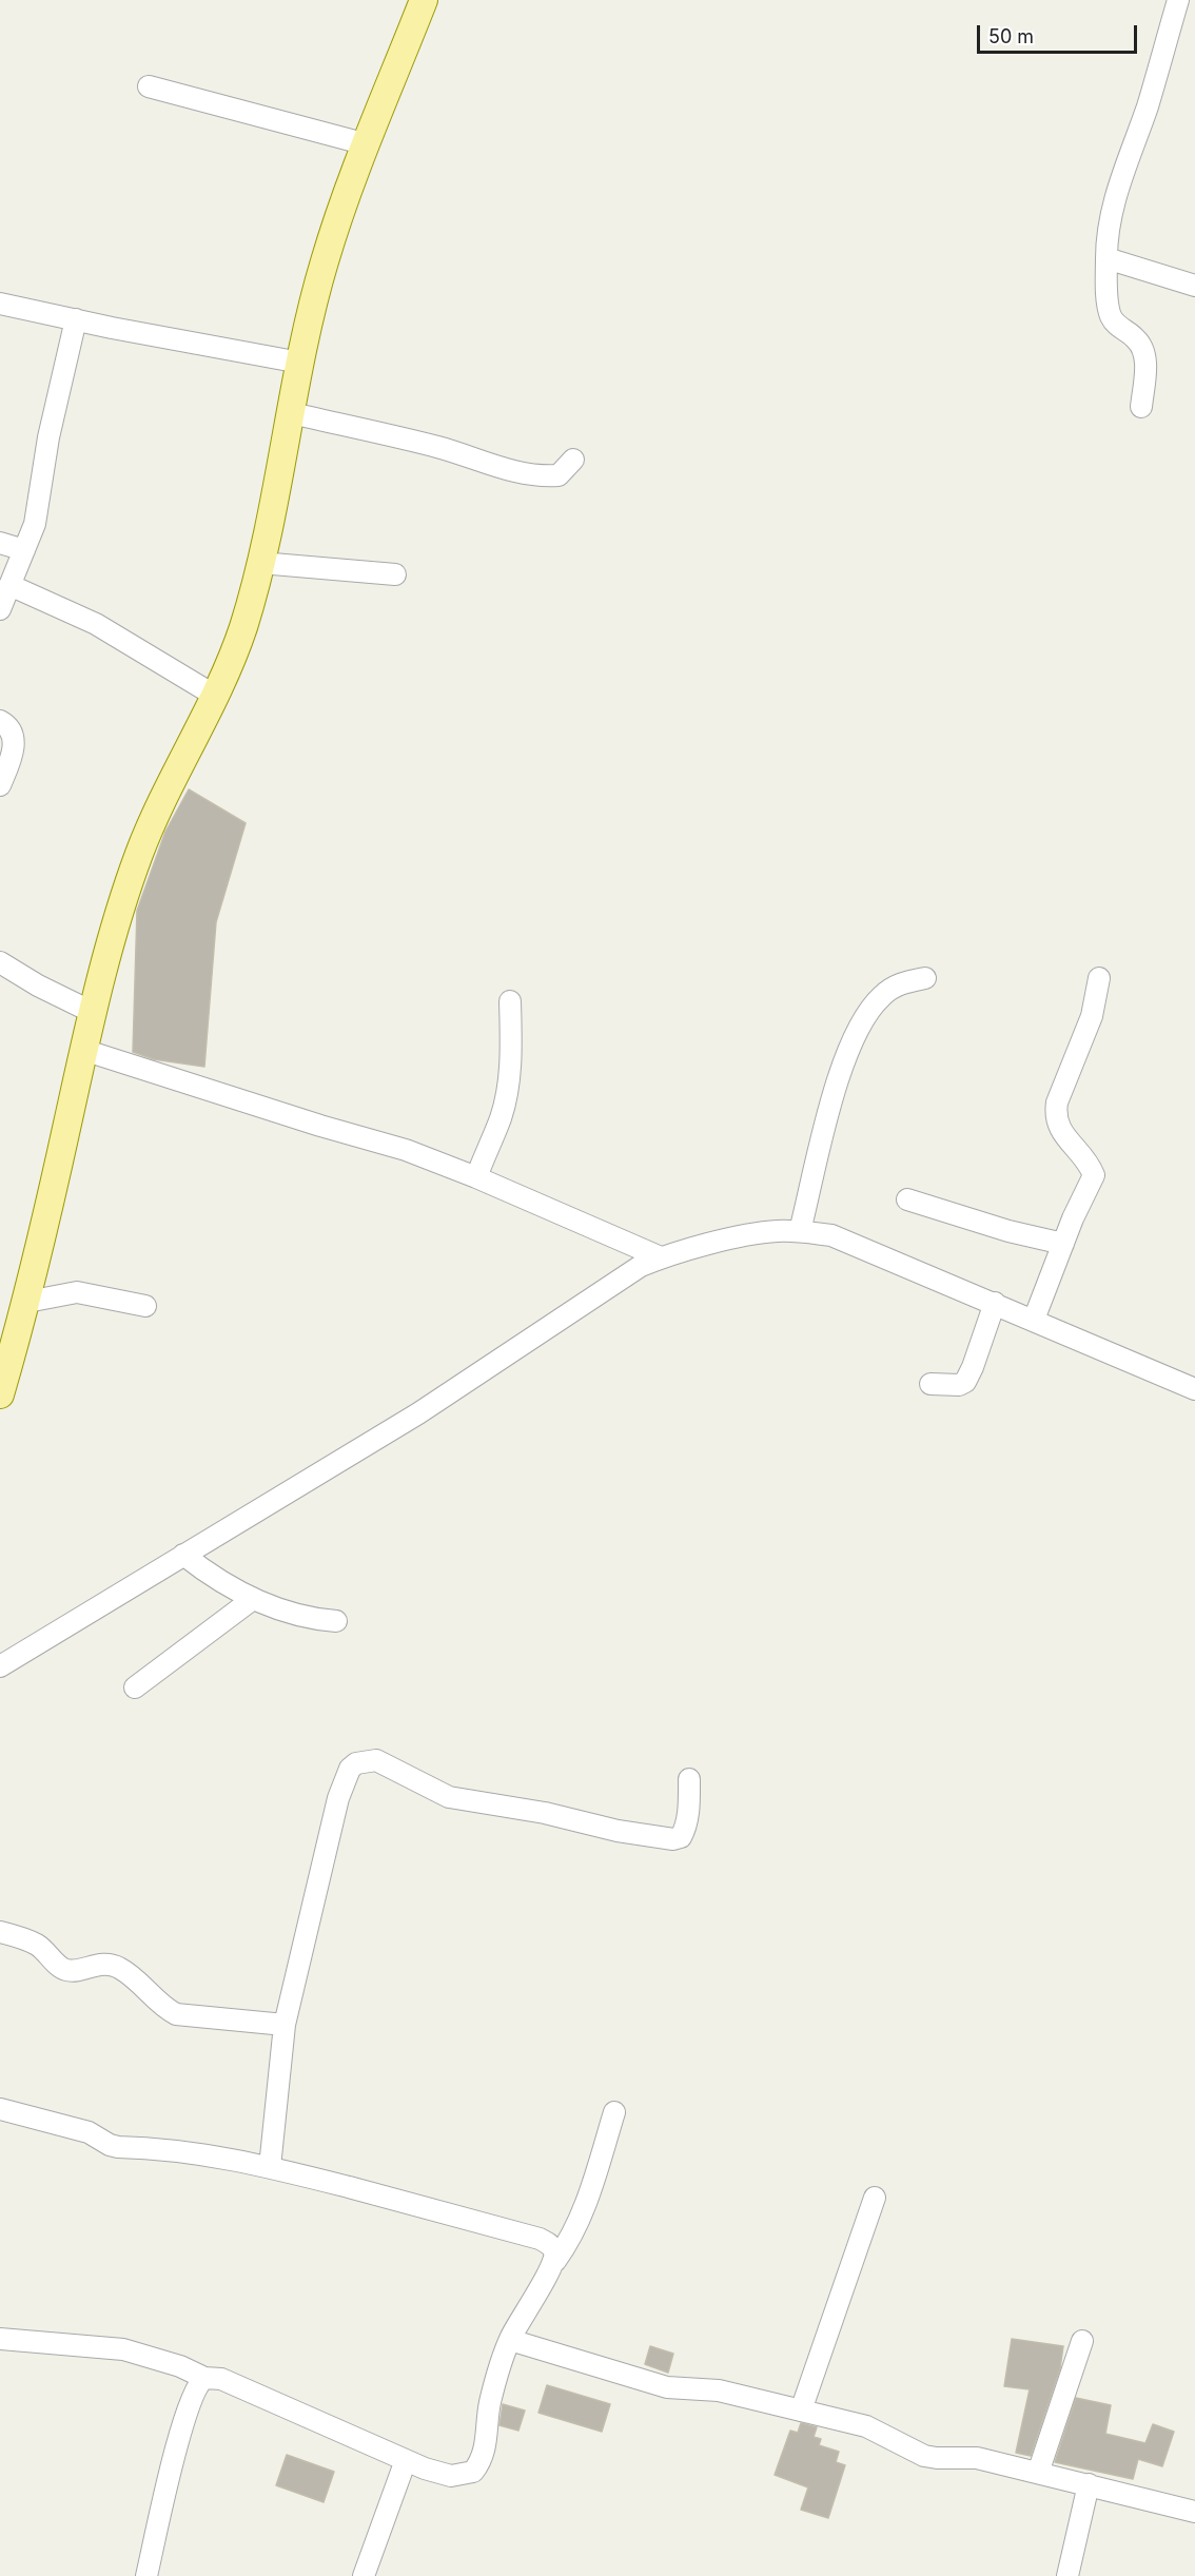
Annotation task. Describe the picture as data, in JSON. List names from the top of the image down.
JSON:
{
  "scale_bar": "50 m"
}
